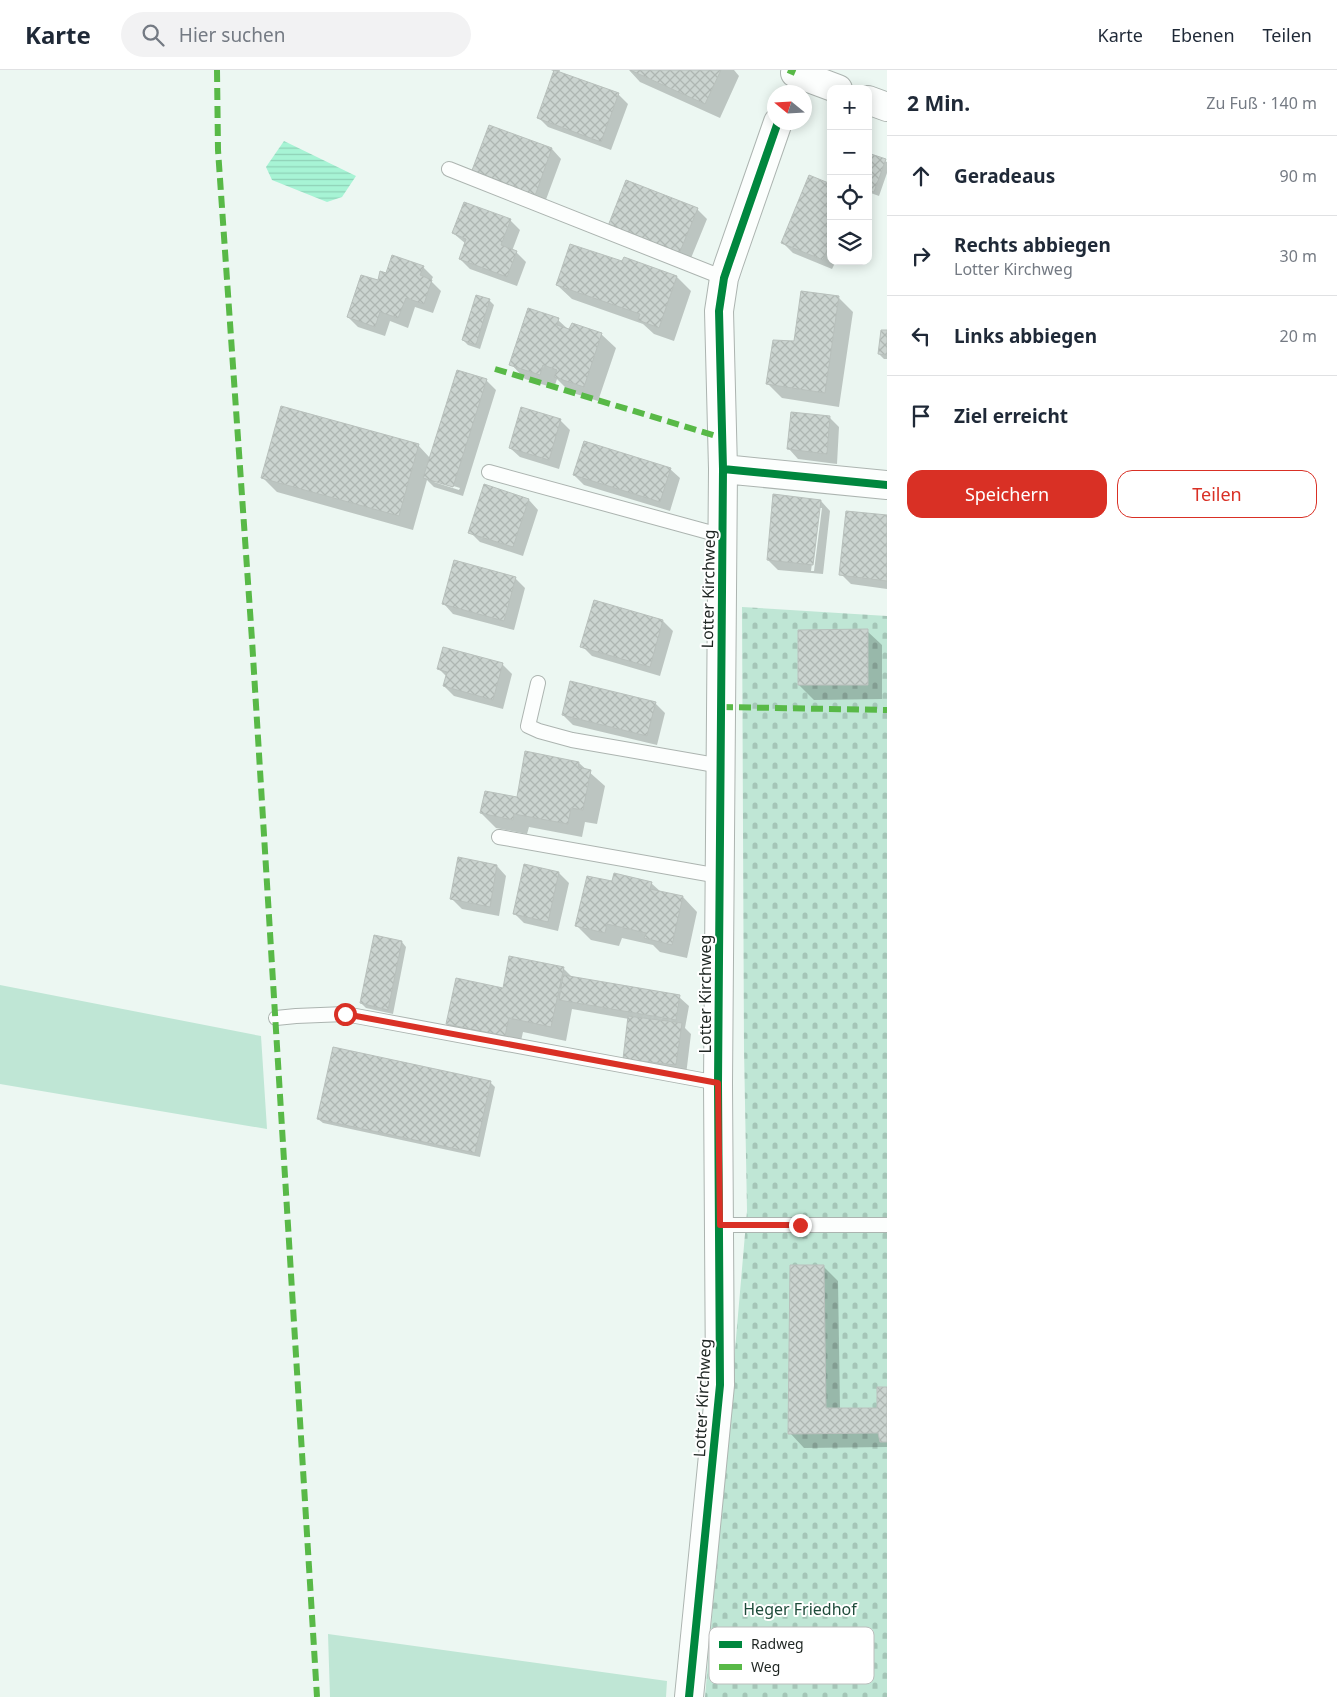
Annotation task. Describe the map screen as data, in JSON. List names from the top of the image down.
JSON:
{
  "streets": {
    "street": ["Lotter Kirchweg"]
  },
  "parks": ["Heger Friedhof"],
  "legend": ["Radweg", "Weg"],
  "north": "left",
  "page": {
    "header": "Karte",
    "search": "Hier suchen",
    "nav": ["Karte", "Ebenen", "Teilen"],
    "heading": ["2 Min.", "Zu Fuß · 140 m"],
    "map_buttons": ["+", "−"],
    "list": [
      ["Geradeaus", "90 m"],
      ["Rechts abbiegen", "Lotter Kirchweg", "30 m"],
      ["Links abbiegen", "20 m"],
      "Ziel erreicht"
    ],
    "buttons": ["Speichern", "Teilen"]
  }
}
